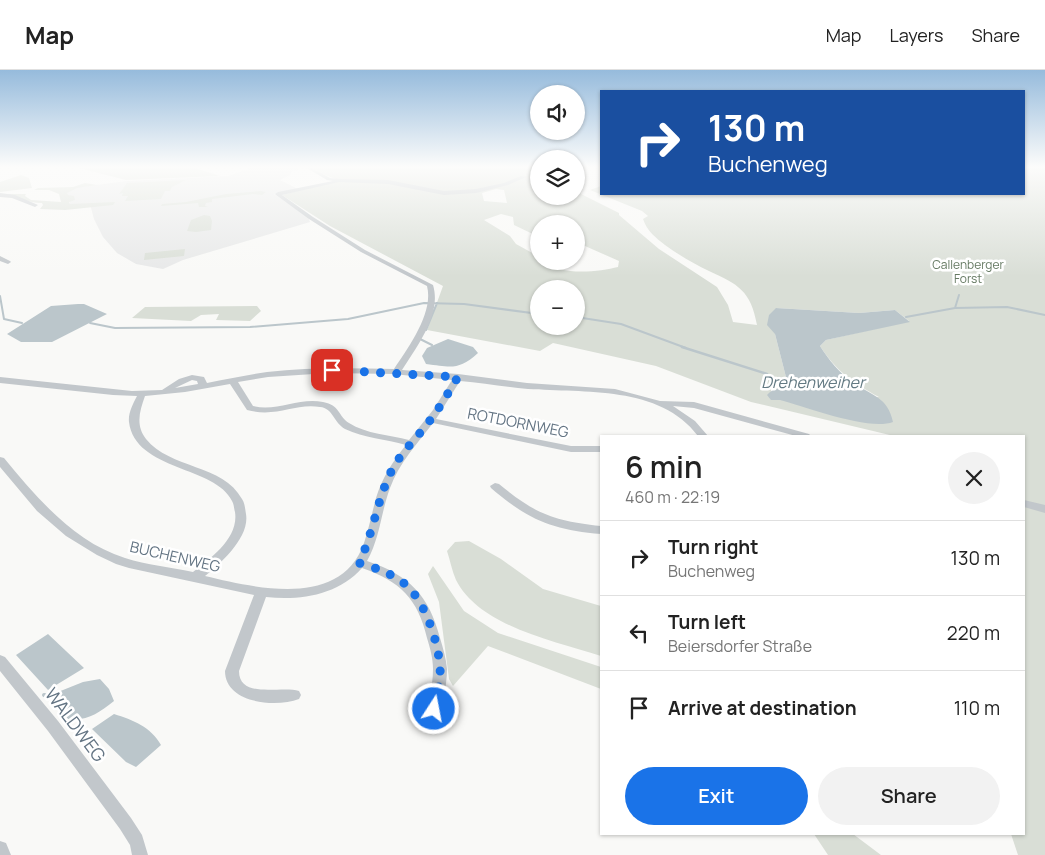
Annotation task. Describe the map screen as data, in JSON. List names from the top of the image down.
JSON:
{
  "streets": {
    "street": ["ROTDORNWEG", "BUCHENWEG", "WALDWEG"]
  },
  "crossings": [
    ["ROTDORNWEG", "BUCHENWEG"]
  ],
  "water": ["Drehenweiher"],
  "parks": ["Callenberger Forst"],
  "page": {
    "header": "Map",
    "nav": ["Map", "Layers", "Share"],
    "map_buttons": ["+", "−"],
    "turn": ["130 m", "Buchenweg"],
    "heading": ["6 min", "460 m · 22:19"],
    "list": [
      {
        "name": "Turn right",
        "note": "Buchenweg",
        "value": "130 m"
      },
      {
        "name": "Turn left",
        "note": "Beiersdorfer Straße",
        "value": "220 m"
      },
      {
        "name": "Arrive at destination",
        "value": "110 m"
      }
    ],
    "buttons": ["Exit", "Share"]
  }
}
